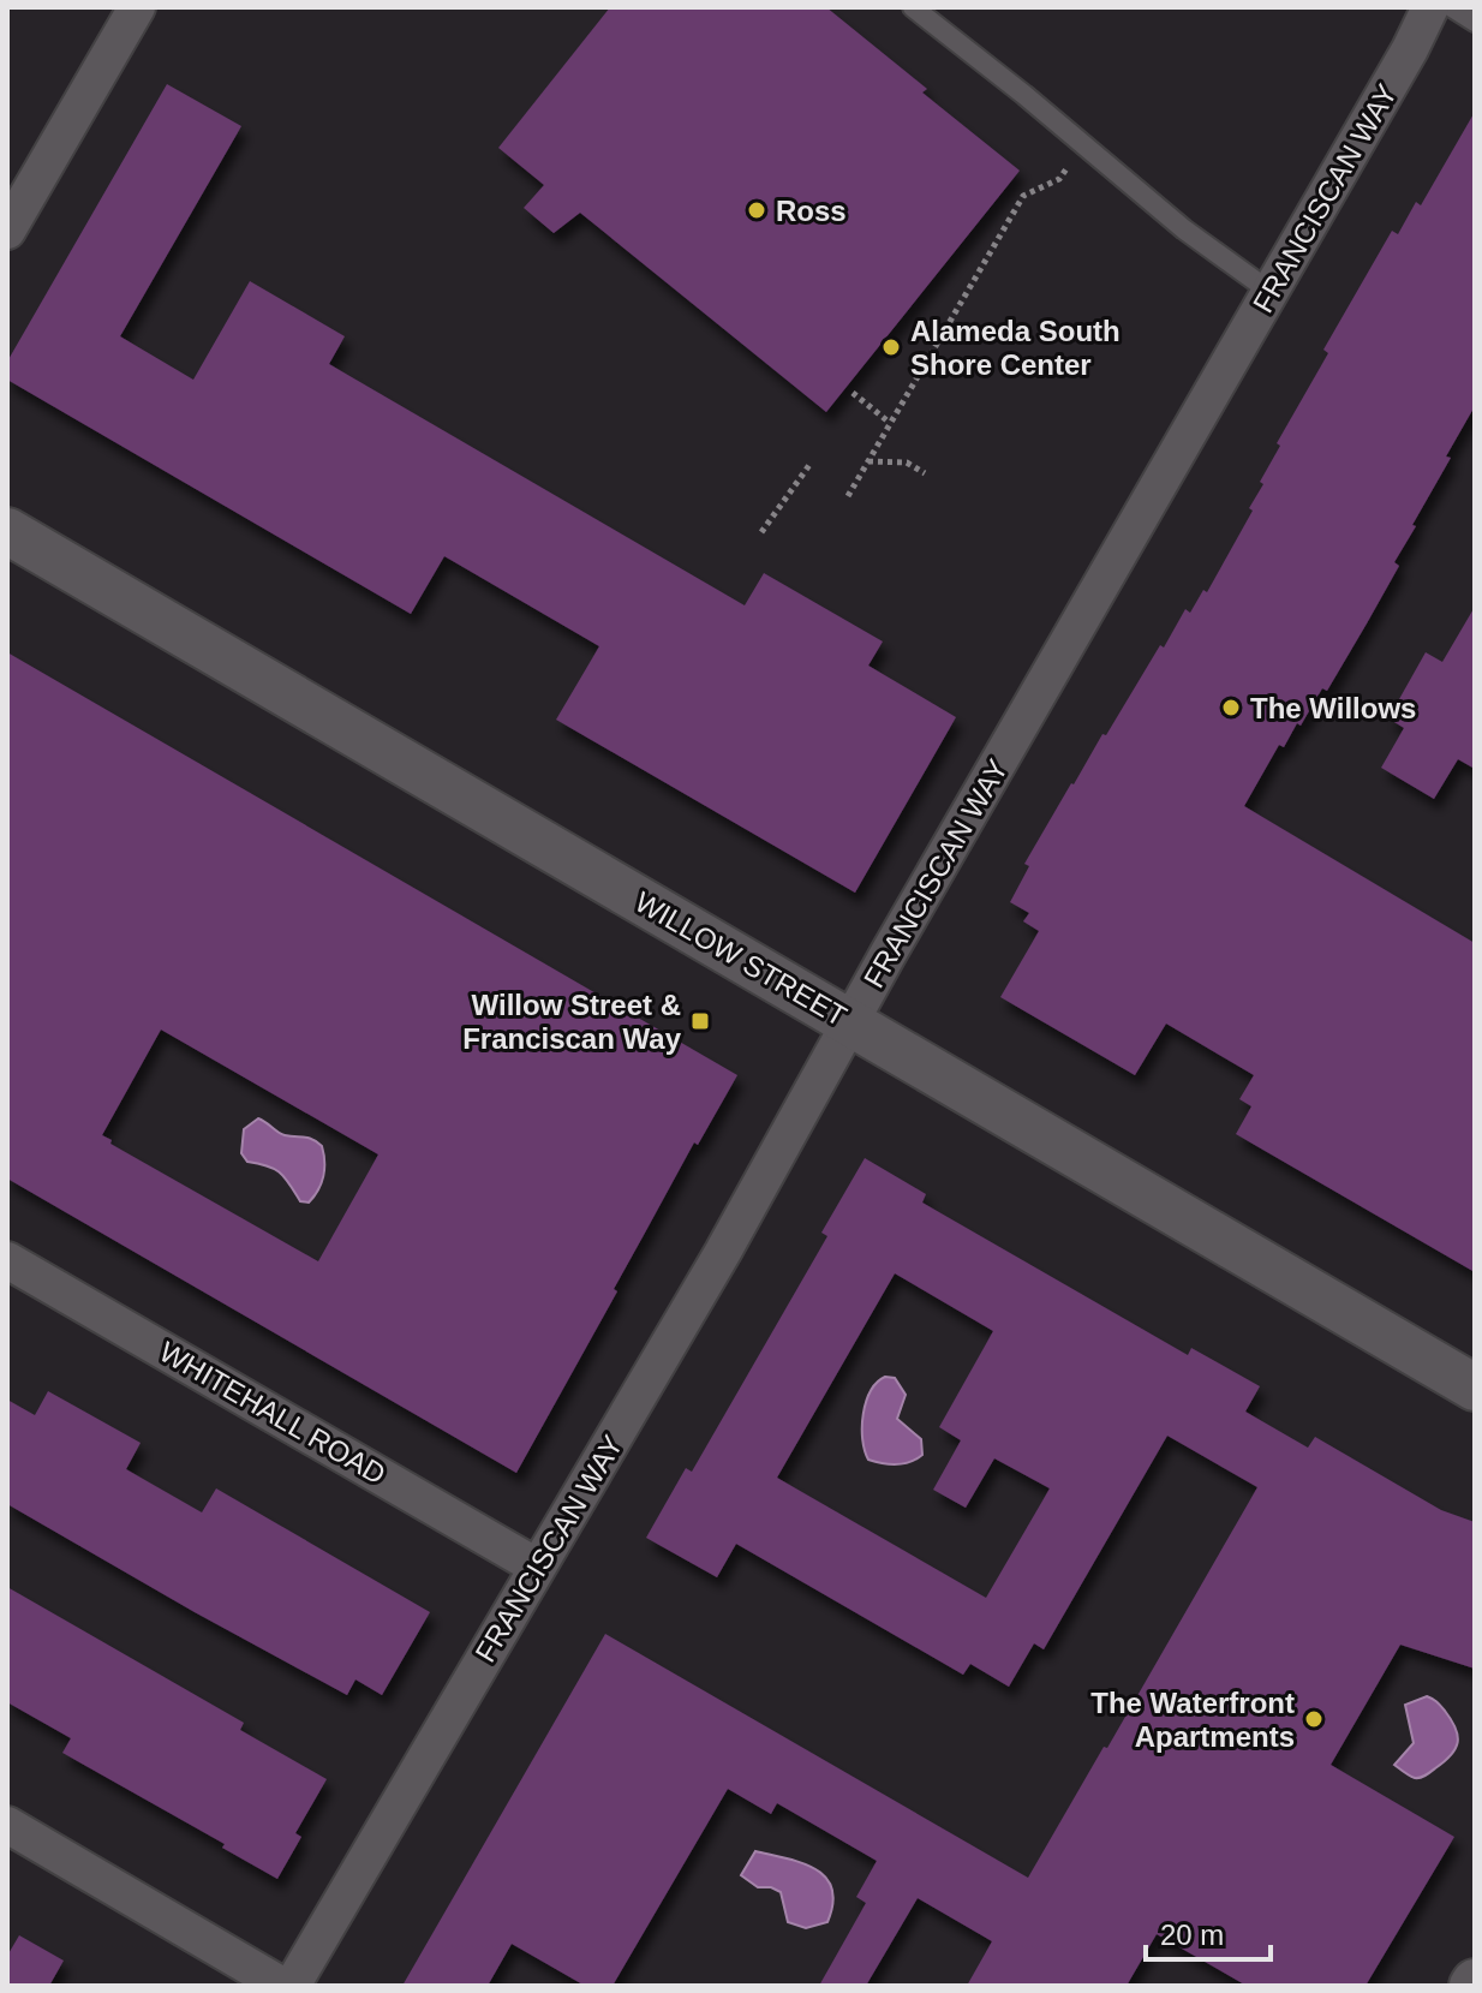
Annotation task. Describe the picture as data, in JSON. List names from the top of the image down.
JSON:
{
  "streets": {
    "street": ["FRANCISCAN WAY", "WILLOW STREET", "WHITEHALL ROAD"]
  },
  "crossings": [
    ["FRANCISCAN WAY", "WILLOW STREET"],
    ["FRANCISCAN WAY", "WHITEHALL ROAD"]
  ],
  "places": {
    "other": [
      "Ross",
      "Alameda South Shore Center",
      "The Willows",
      "The Waterfront Apartments"
    ],
    "transit": ["Willow Street & Franciscan Way"]
  },
  "scale_bar": "20 m"
}
